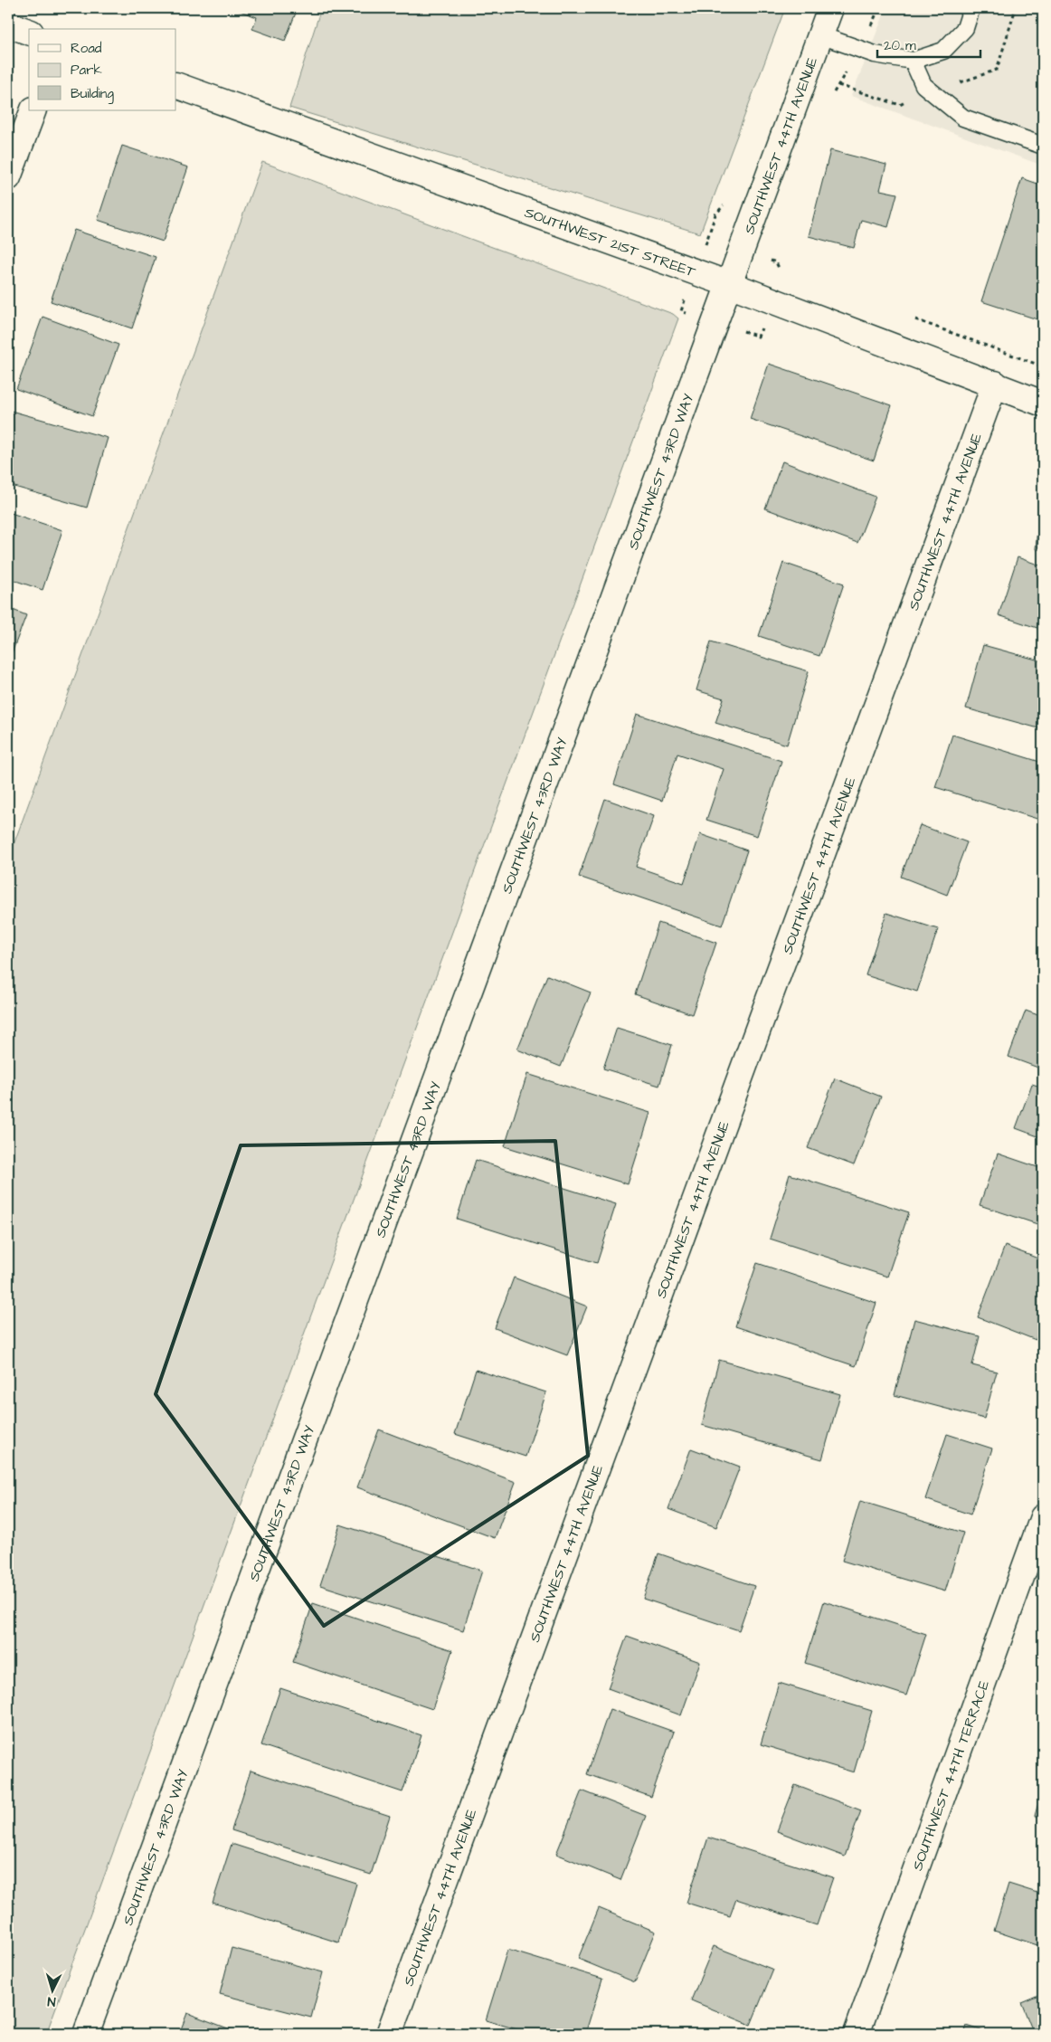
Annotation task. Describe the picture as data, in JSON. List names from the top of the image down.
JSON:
{
  "streets": {
    "street": [
      "SOUTHWEST 44TH AVENUE",
      "SOUTHWEST 21ST STREET",
      "SOUTHWEST 43RD WAY",
      "SOUTHWEST 44TH TERRACE"
    ]
  },
  "crossings": [
    ["SOUTHWEST 44TH AVENUE", "SOUTHWEST 21ST STREET"],
    ["SOUTHWEST 44TH AVENUE", "SOUTHWEST 43RD WAY"],
    ["SOUTHWEST 21ST STREET", "SOUTHWEST 43RD WAY"]
  ],
  "legend": ["Road", "Park", "Building"],
  "scale_bar": "20 m",
  "north": "bottom"
}
